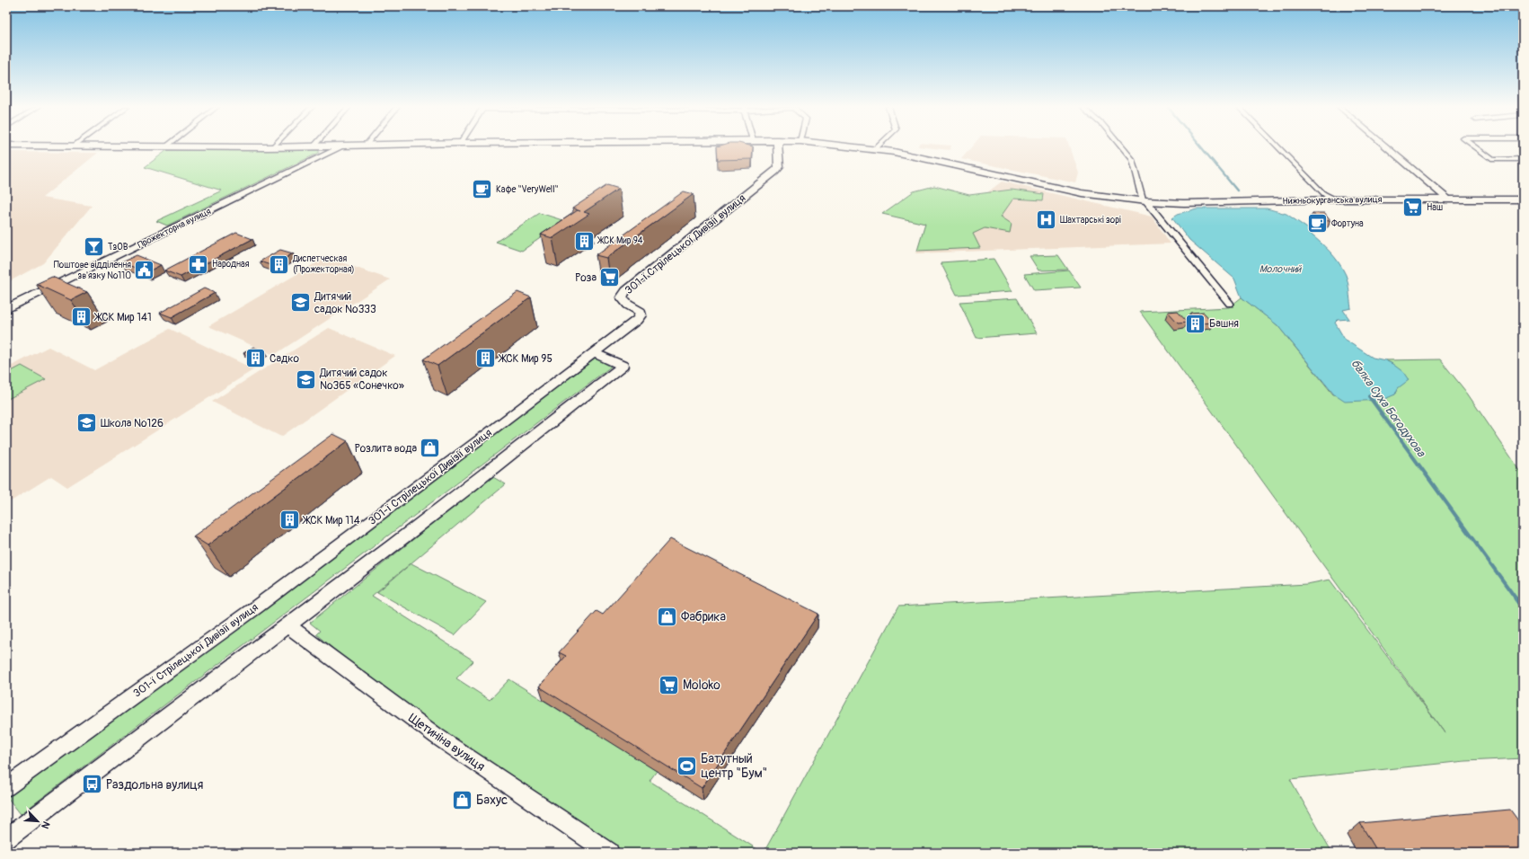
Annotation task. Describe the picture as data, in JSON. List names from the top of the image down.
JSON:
{
  "streets": {
    "street": [
      "Нижньокурганська вулиця",
      "Прожекторна вулиця",
      "301-ї Стрілецької Дивізії вулиця",
      "Щетиніна вулиця"
    ]
  },
  "water": ["Молочний", "балка Суха Богодухова"],
  "places": {
    "cafe": ["Кафе \"VeryWell\"", "Фортуна"],
    "supermarket": ["Наш", "Роза", "Moloko"],
    "hospital": ["Шахтарські зорі"],
    "building": [
      "ЖСК Мир 94",
      "Диспетческая (Прожекторная)",
      "ЖСК Мир 141",
      "Башня",
      "Садко",
      "ЖСК Мир 95",
      "ЖСК Мир 114"
    ],
    "bar": ["ТзОВ"],
    "pharmacy": ["Народная"],
    "public building": ["Поштове відділення зв'язку №110"],
    "school or university": ["Дитячий садок №333", "Дитячий садок №365 «Сонечко»", "Школа №126"],
    "shop": ["Розлита вода", "Фабрика", "Бахус"],
    "sports": ["Батутный центр \"Бум\""],
    "bus stop": ["Раздольна вулиця"]
  },
  "north": "bottom right"
}
